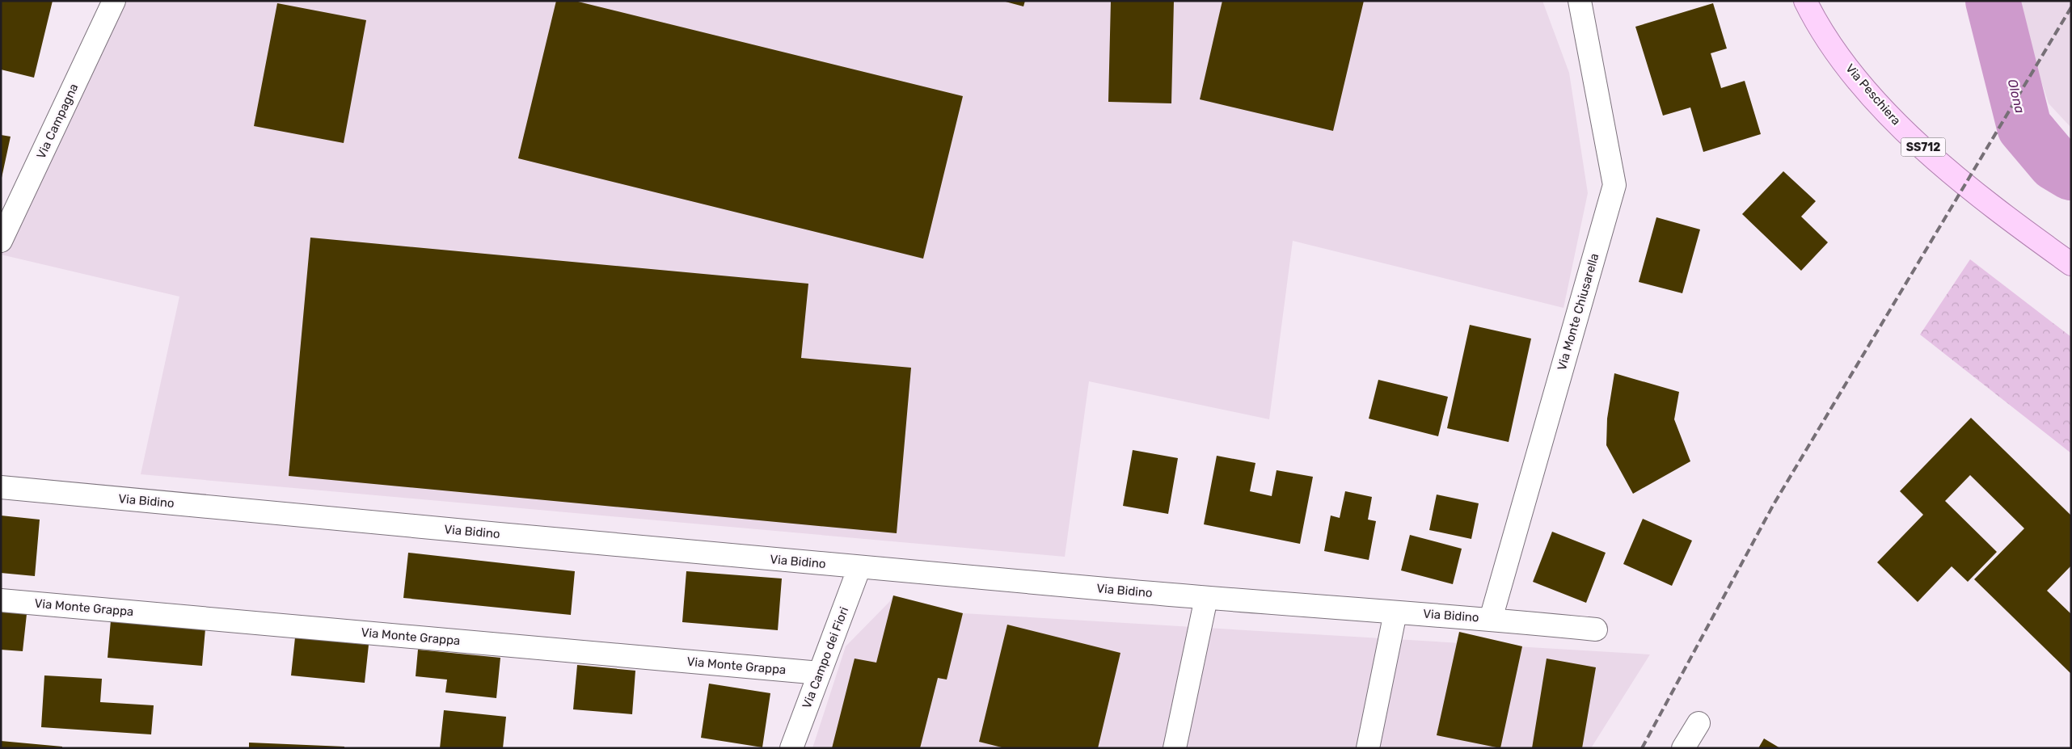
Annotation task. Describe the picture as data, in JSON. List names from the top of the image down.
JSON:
{
  "streets": {
    "main road": ["Via Peschiera", "SS712"],
    "street": [
      "Via Campagna",
      "Via Monte Chiusarella",
      "Via Bidino",
      "Via Monte Grappa",
      "Via Campo dei Fiori"
    ]
  },
  "crossings": [
    ["Via Monte Chiusarella", "Via Bidino"],
    ["Via Bidino", "Via Campo dei Fiori"],
    ["Via Monte Grappa", "Via Campo dei Fiori"]
  ],
  "water": ["Olona"]
}
